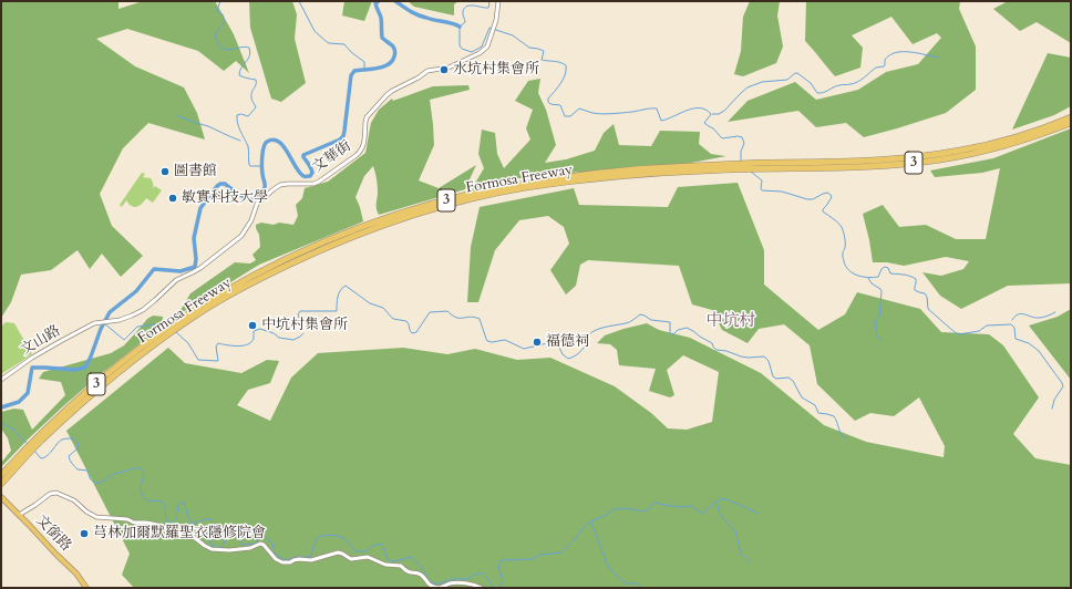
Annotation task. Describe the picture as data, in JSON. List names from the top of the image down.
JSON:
{
  "streets": {
    "highway": ["3", "Formosa Freeway"],
    "main road": ["文銜路"],
    "street": ["文華街", "文山路"]
  },
  "crossings": [
    ["文華街", "文山路"]
  ],
  "districts": ["中坑村"],
  "places": [
    "水坑村集會所",
    "圖書館",
    "敏實科技大學",
    "中坑村集會所",
    "福德祠",
    "芎林加爾默羅聖衣隱修院會"
  ]
}
